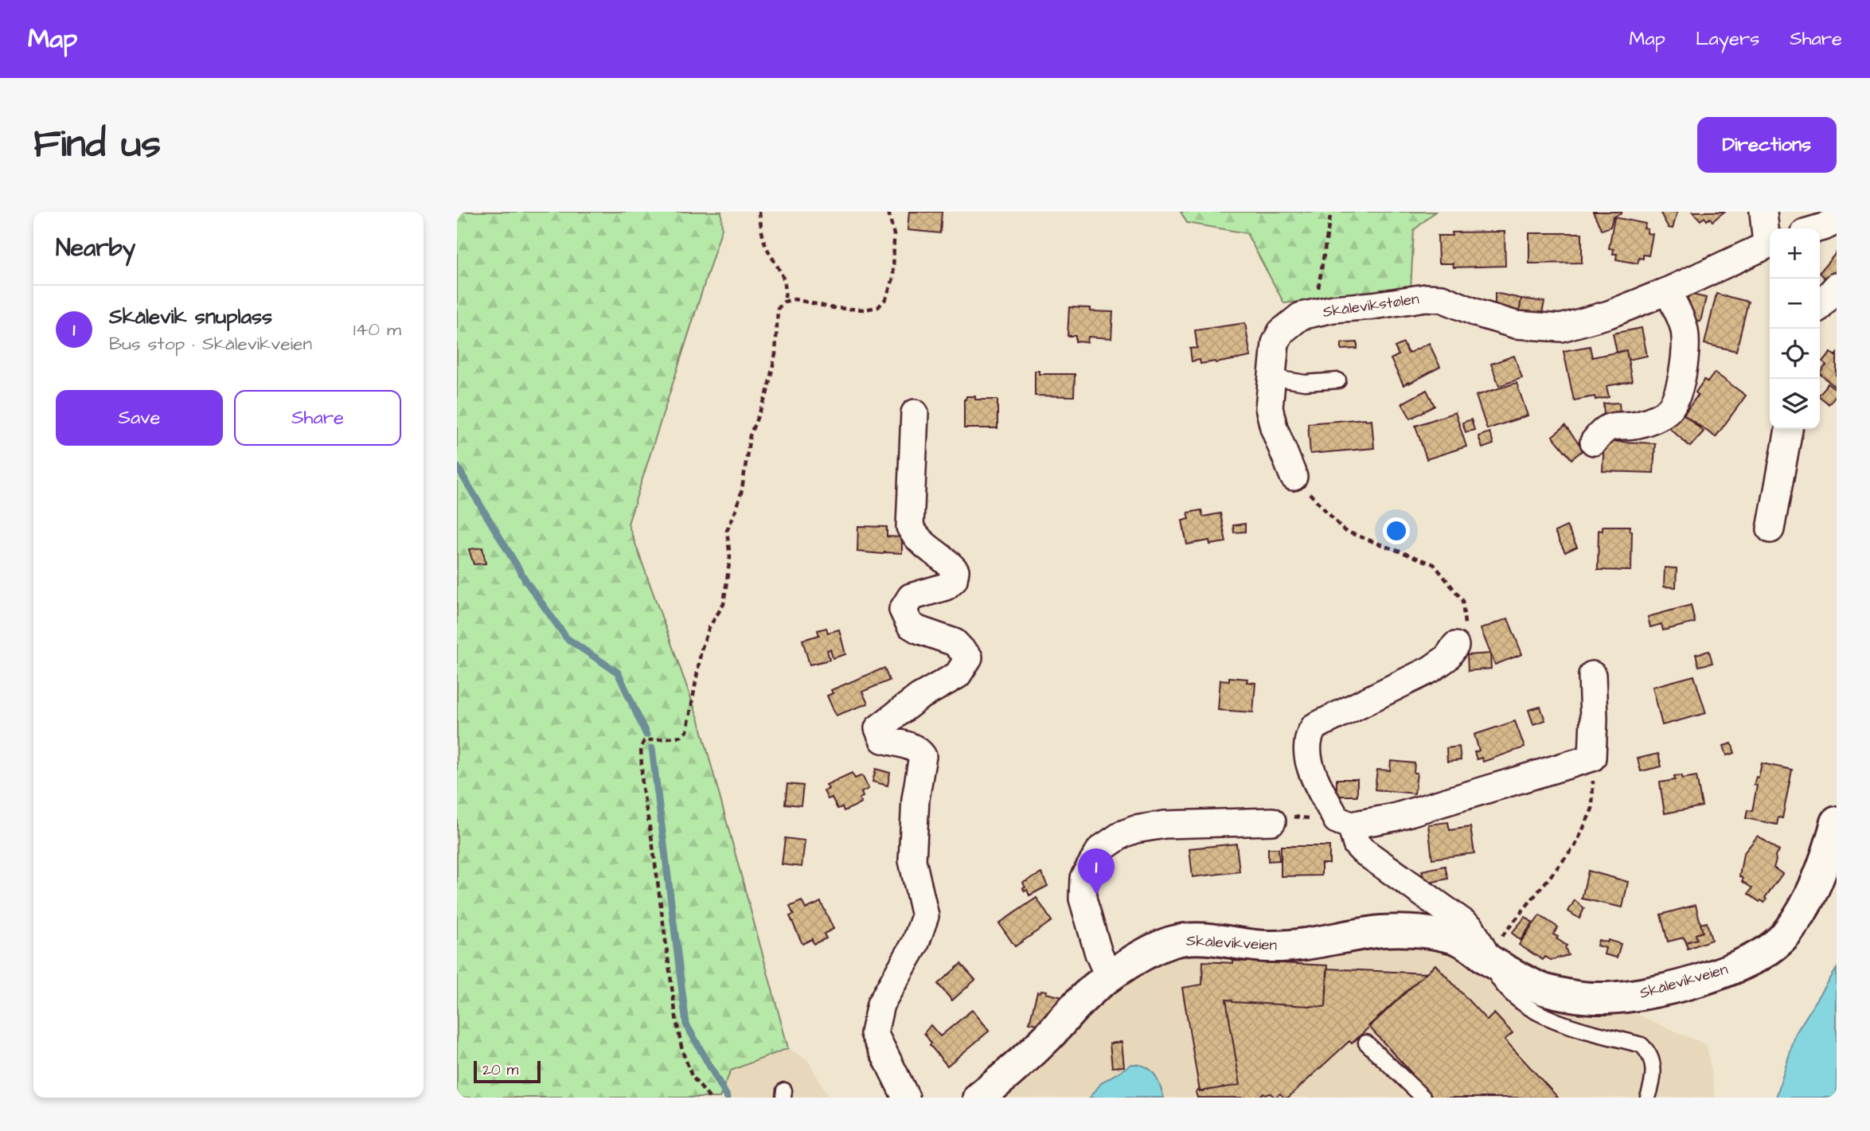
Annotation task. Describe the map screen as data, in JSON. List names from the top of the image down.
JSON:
{
  "streets": {
    "main road": ["Skålevikveien"],
    "street": ["Skålevikstølen"]
  },
  "scale_bar": "20 m",
  "page": {
    "header": "Map",
    "nav": ["Map", "Layers", "Share"],
    "buttons": [
      "Directions",
      ["Save", "Share"]
    ],
    "title": "Find us",
    "heading": "Nearby",
    "map_buttons": ["+", "−"],
    "list": [
      {
        "mark": "1",
        "name": "Skålevik snuplass",
        "note": "Bus stop · Skålevikveien",
        "value": "140 m"
      }
    ],
    "pins": "1",
    "scale": "20 m"
  }
}
